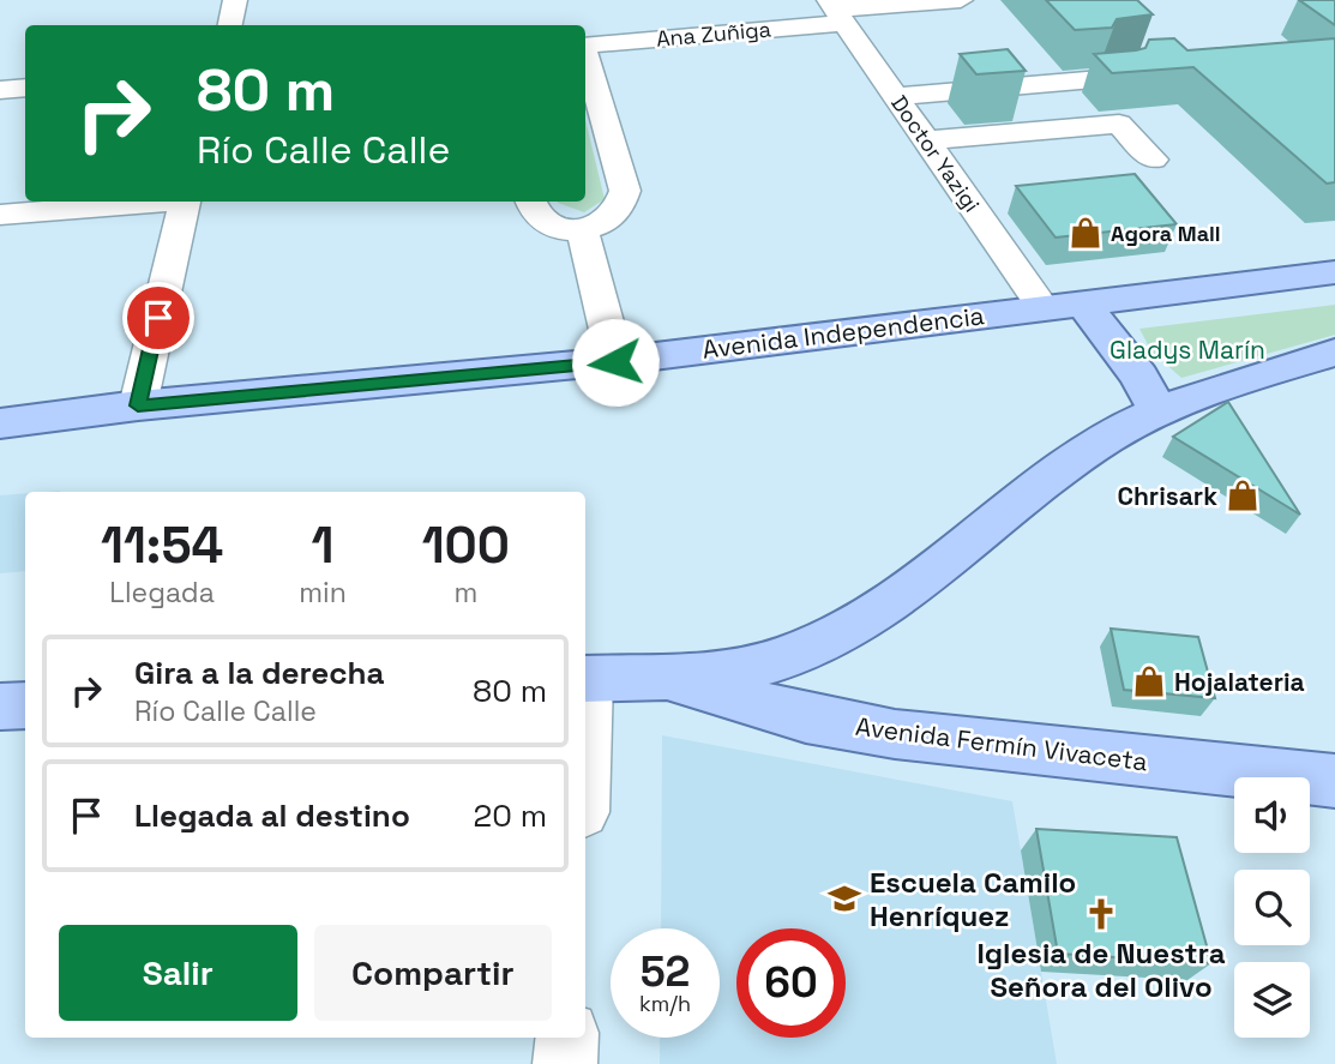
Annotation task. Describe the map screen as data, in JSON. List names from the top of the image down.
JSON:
{
  "streets": {
    "main road": ["Avenida Independencia", "Avenida Fermín Vivaceta"],
    "street": ["Ana Zuñiga", "Doctor Yazigi"]
  },
  "crossings": [
    ["Ana Zuñiga", "Doctor Yazigi"],
    ["Doctor Yazigi", "Avenida Independencia"]
  ],
  "parks": ["Gladys Marín"],
  "places": {
    "shop": ["Agora Mall", "Chrisark", "Hojalateria"],
    "school or university": ["Escuela Camilo Henríquez"],
    "church": ["Iglesia de Nuestra Señora del Olivo"]
  },
  "page": {
    "turn": ["80 m", "Río Calle Calle"],
    "eta": [
      "11:54",
      "Llegada",
      "1",
      "min",
      "100",
      "m"
    ],
    "list": [
      {
        "name": "Gira a la derecha",
        "note": "Río Calle Calle",
        "value": "80 m"
      },
      {
        "name": "Llegada al destino",
        "value": "20 m"
      }
    ],
    "buttons": ["Salir", "Compartir"],
    "speed": "52 km/h",
    "limit": "60"
  }
}
